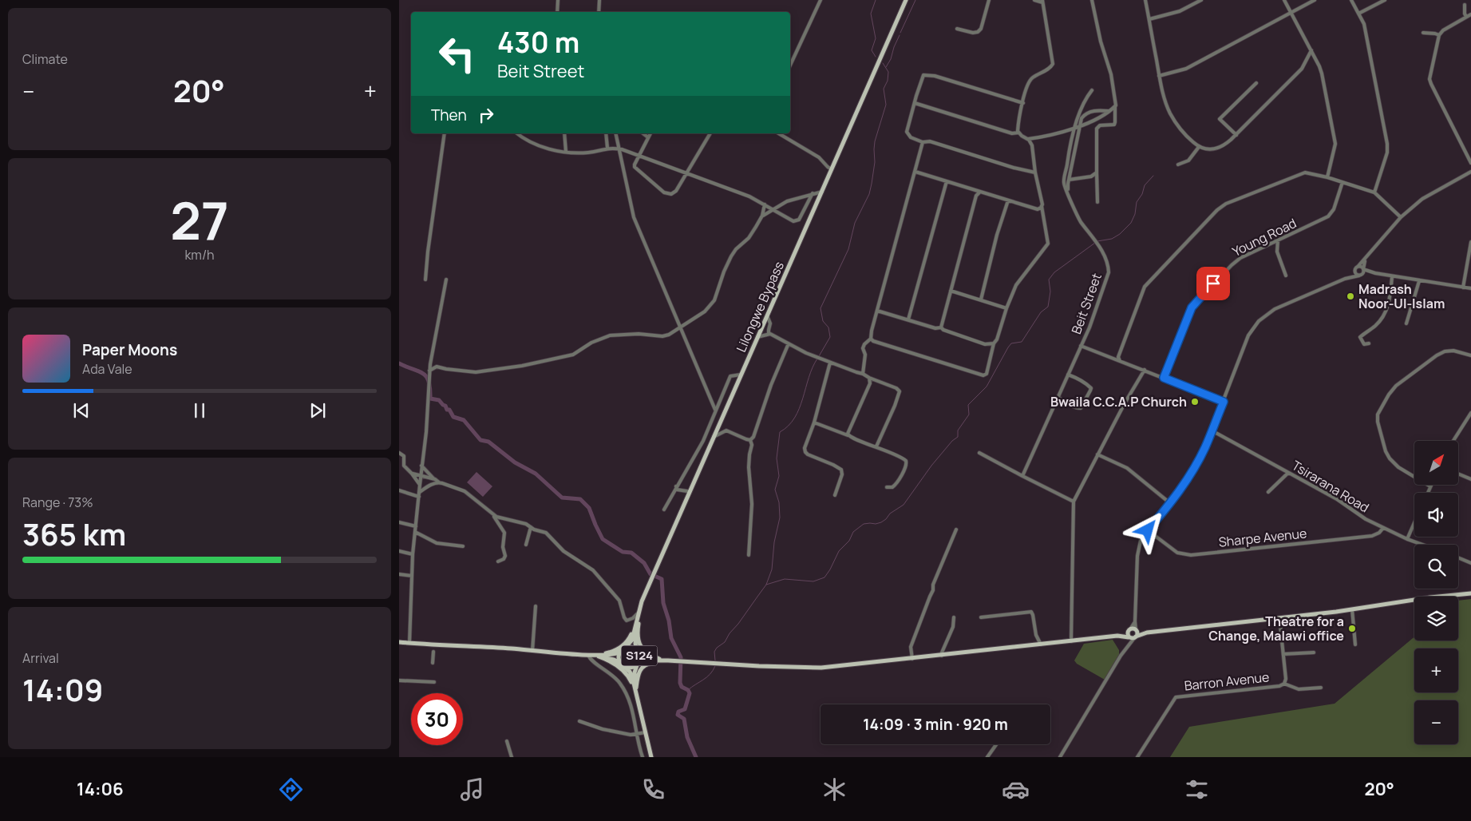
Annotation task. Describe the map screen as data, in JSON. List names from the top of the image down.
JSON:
{
  "streets": {
    "main road": ["Lilongwe Bypass", "S124"],
    "street": [
      "Young Road",
      "Beit Street",
      "Tsirarana Road",
      "Sharpe Avenue",
      "Barron Avenue"
    ]
  },
  "crossings": [
    ["Young Road", "Beit Street"],
    ["Lilongwe Bypass", "S124"],
    ["Tsirarana Road", "Sharpe Avenue"]
  ],
  "places": ["Madrash Noor-Ul-Islam", "Bwaila C.C.A.P Church", "Theatre for a Change, Malawi office"],
  "north": "top right",
  "page": {
    "tile": [
      "Climate",
      ["27", "km/h"],
      ["Range · 73%", "365 km"],
      ["Arrival", "14:09"]
    ],
    "turn": ["430 m", "Beit Street"],
    "heat": ["−", "20°", "+"],
    "then": "Then",
    "song": ["Paper Moons", "Ada Vale"],
    "map_buttons": ["+", "−"],
    "limit": "30",
    "trip": "14:09 · 3 min · 920 m",
    "tabs": ["14:06", "20°"]
  }
}
